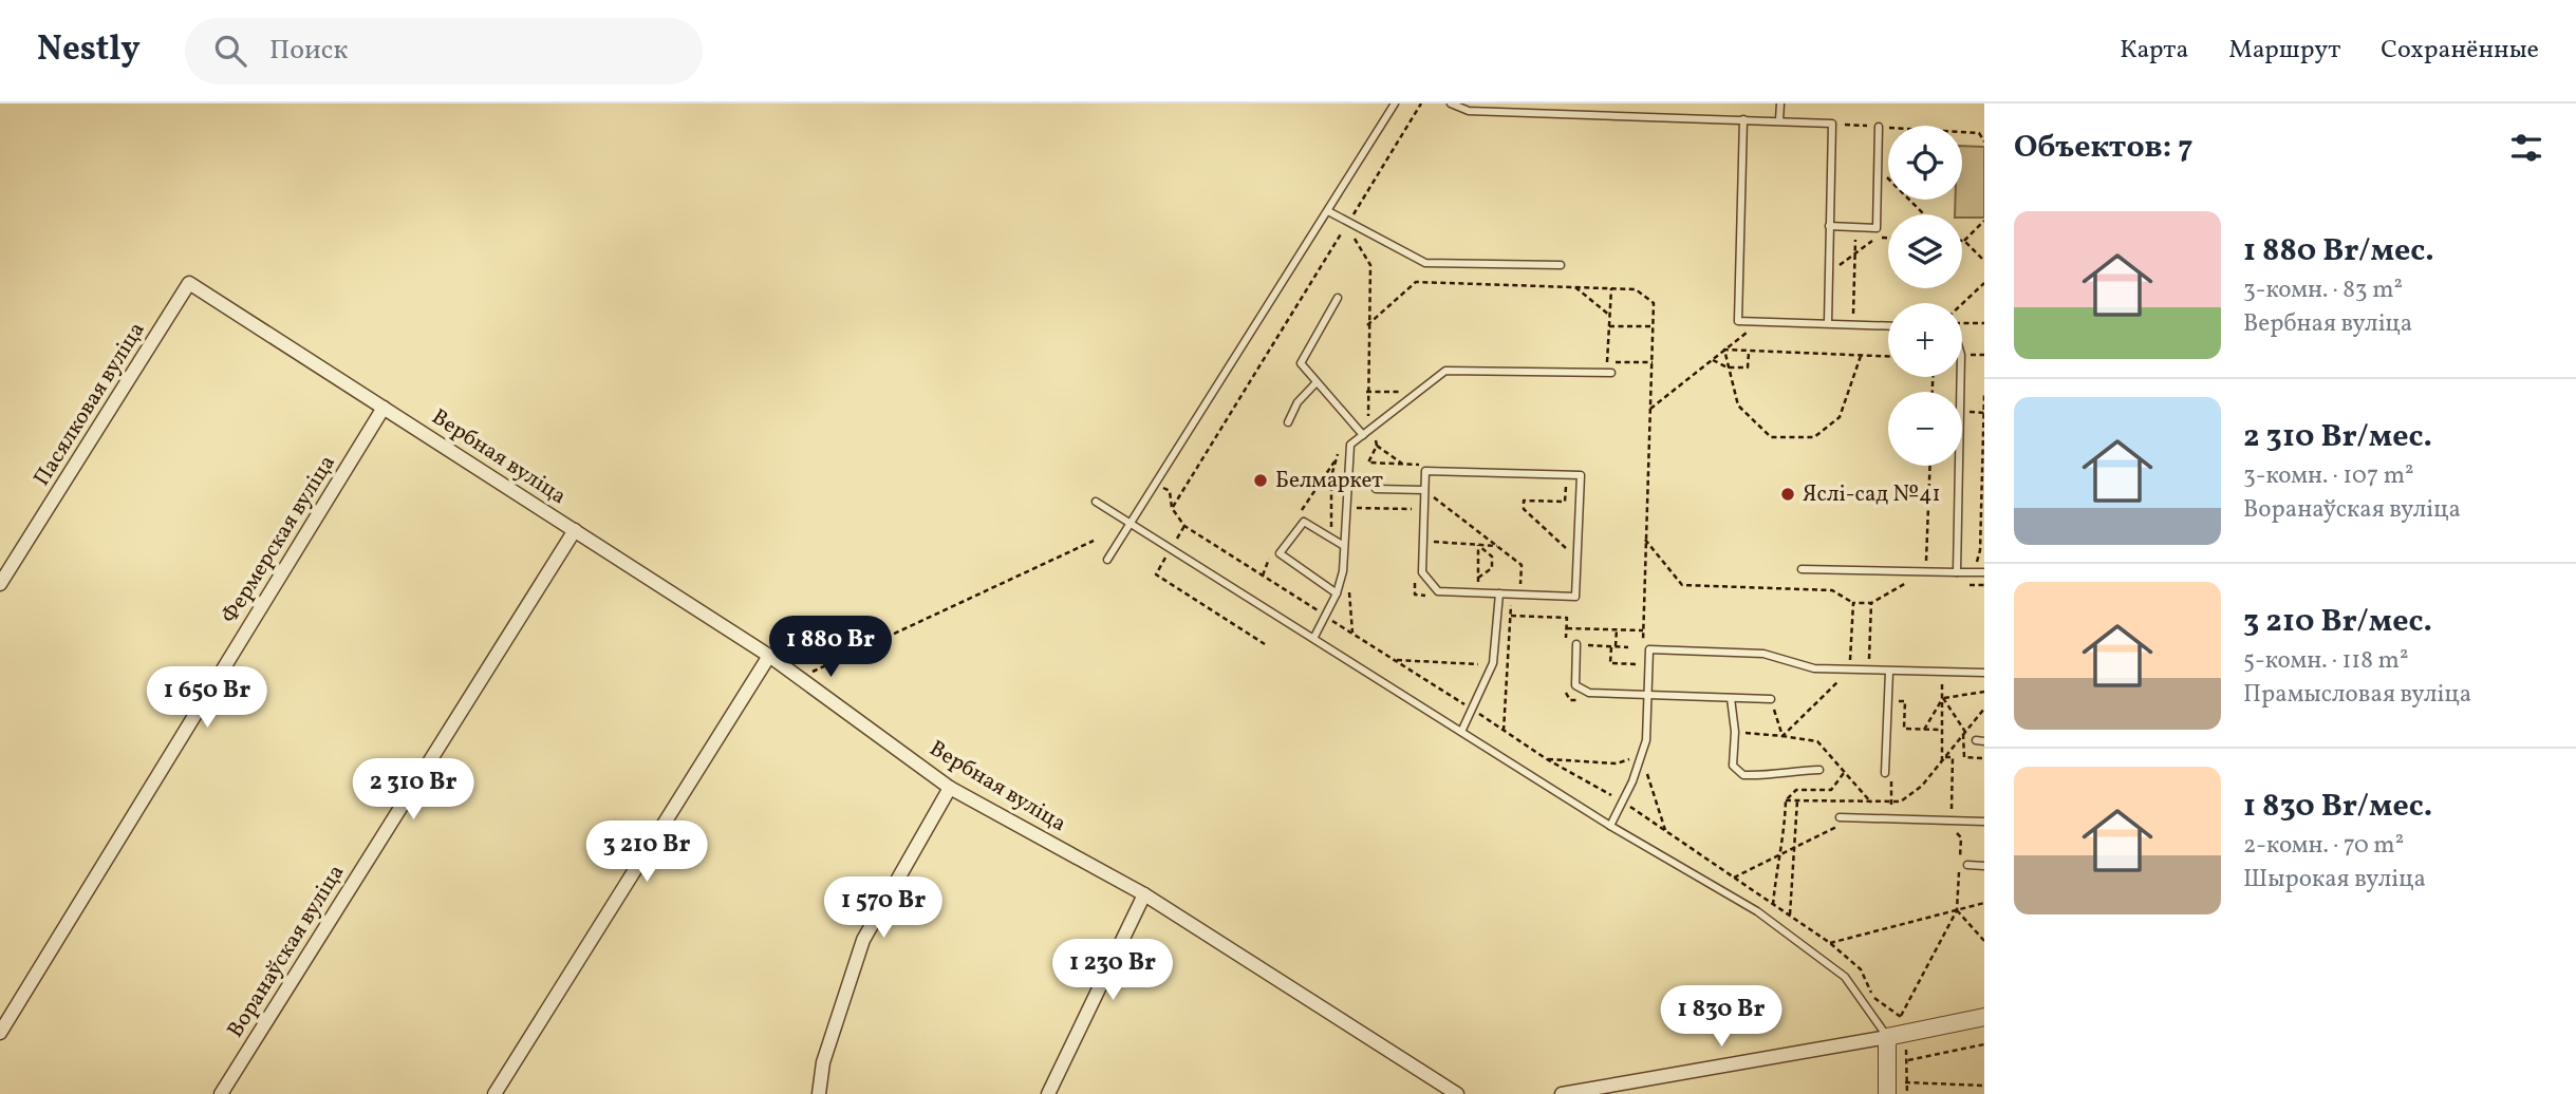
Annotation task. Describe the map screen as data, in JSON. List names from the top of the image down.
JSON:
{
  "streets": {
    "street": [
      "Пасялковая вуліца",
      "Вербная вуліца",
      "Фермерская вуліца",
      "Воранаўская вуліца"
    ]
  },
  "crossings": [
    ["Пасялковая вуліца", "Вербная вуліца"],
    ["Вербная вуліца", "Фермерская вуліца"],
    ["Вербная вуліца", "Воранаўская вуліца"]
  ],
  "places": ["Белмаркет", "Яслі-сад №41"],
  "page": {
    "header": "Nestly",
    "search": "Поиск",
    "nav": ["Карта", "Маршрут", "Сохранённые"],
    "heading": "Объектов: 7",
    "map_buttons": ["+", "−"],
    "list": [
      {
        "name": "1 880 Br/мес.",
        "note": "3-комн. · 83 m² · Вербная вуліца"
      },
      {
        "name": "2 310 Br/мес.",
        "note": "3-комн. · 107 m² · Воранаўская вуліца"
      },
      {
        "name": "3 210 Br/мес.",
        "note": "5-комн. · 118 m² · Прамысловая вуліца"
      },
      {
        "name": "1 830 Br/мес.",
        "note": "2-комн. · 70 m² · Шырокая вуліца"
      }
    ],
    "price": [
      "1 880 Br",
      "1 650 Br",
      "2 310 Br",
      "3 210 Br",
      "1 570 Br",
      "1 230 Br",
      "1 830 Br"
    ]
  }
}
